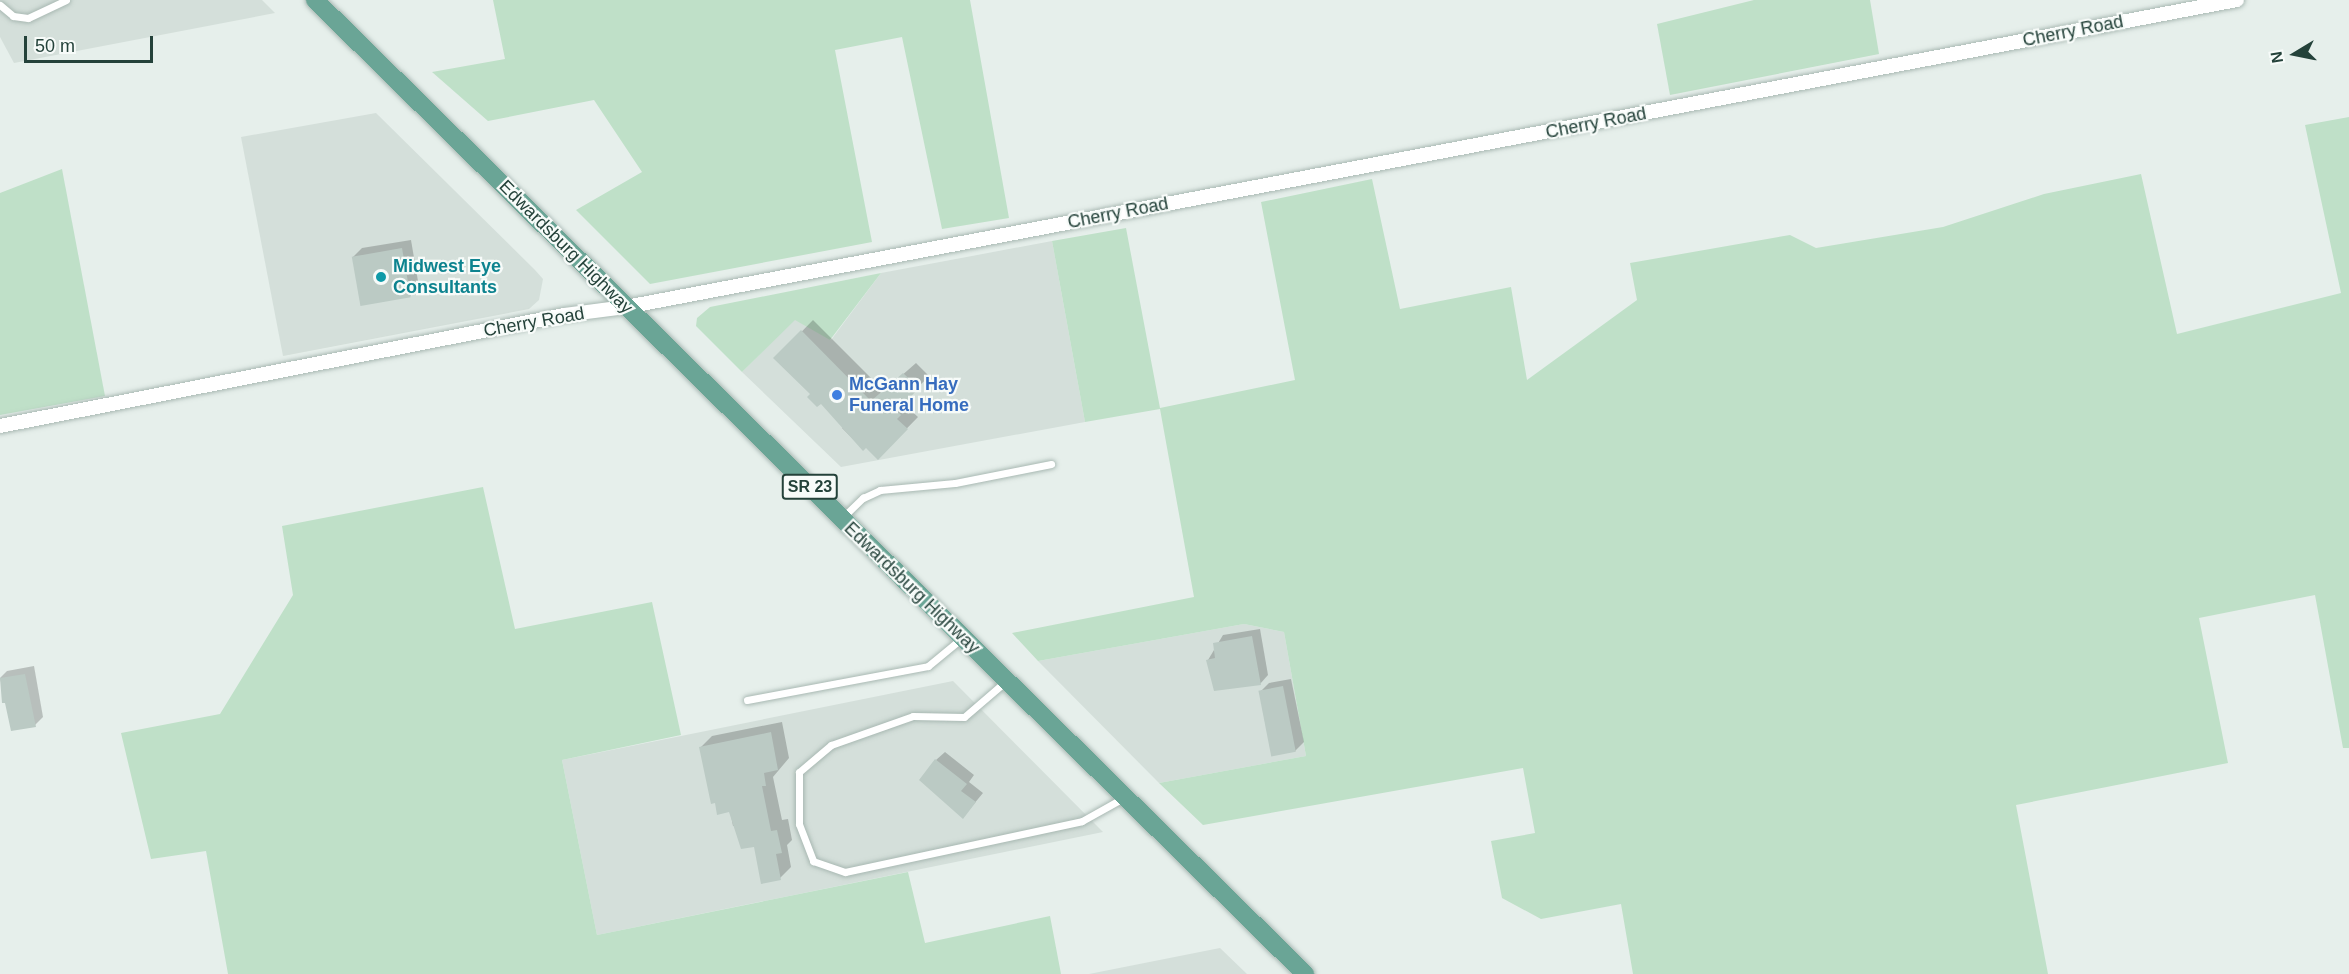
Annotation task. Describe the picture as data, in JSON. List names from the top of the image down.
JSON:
{
  "streets": {
    "main road": ["Edwardsburg Highway", "SR 23"],
    "street": ["Cherry Road"]
  },
  "crossings": [
    ["Cherry Road", "Edwardsburg Highway"]
  ],
  "places": ["Midwest Eye Consultants", "McGann Hay Funeral Home"],
  "scale_bar": "50 m",
  "north": "left"
}
